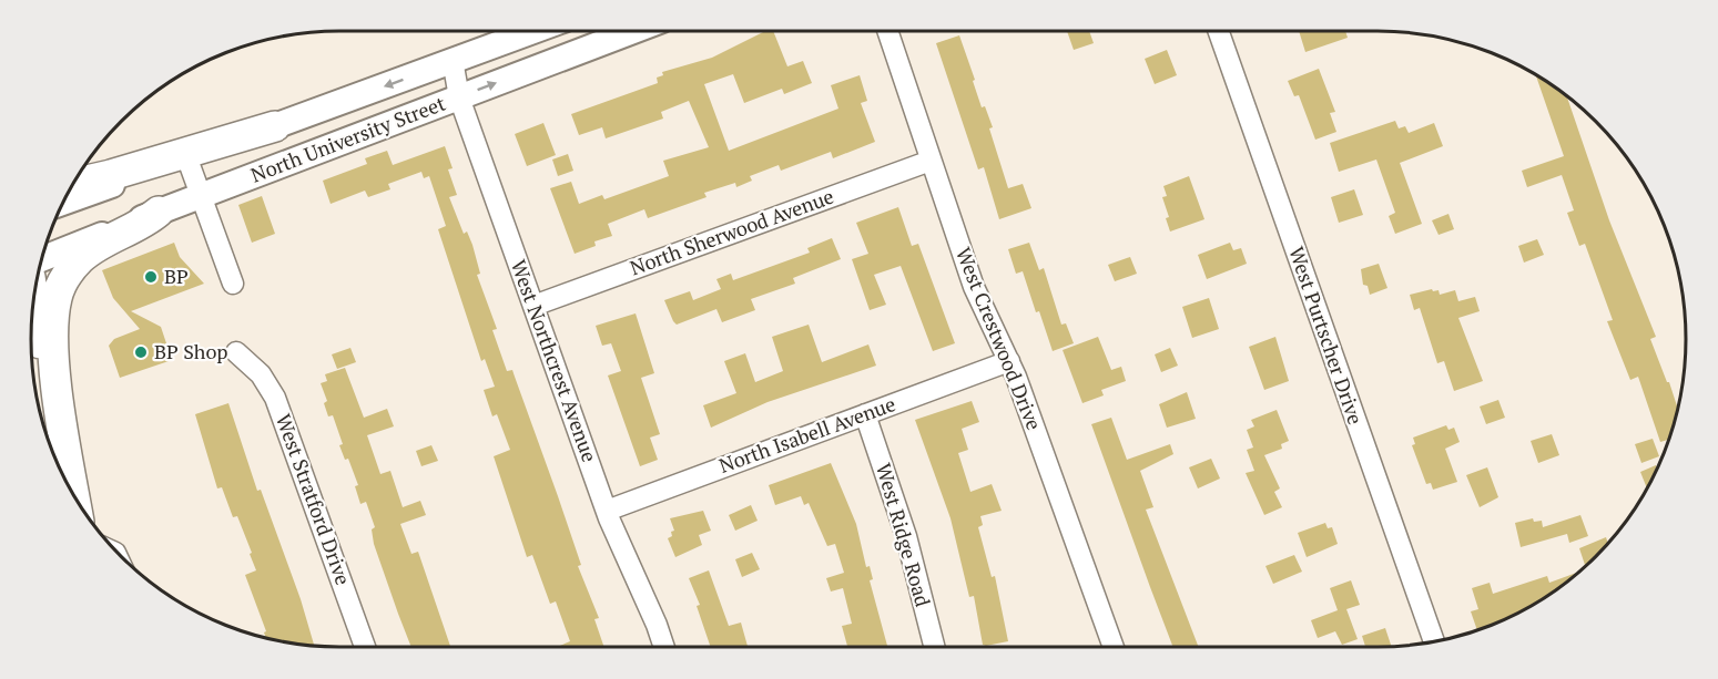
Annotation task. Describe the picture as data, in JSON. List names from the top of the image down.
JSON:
{
  "streets": {
    "main road": ["North University Street"],
    "street": [
      "North Sherwood Avenue",
      "West Purtscher Drive",
      "West Crestwood Drive",
      "West Northcrest Avenue",
      "North Isabell Avenue",
      "West Stratford Drive",
      "West Ridge Road"
    ]
  },
  "crossings": [
    ["North University Street", "West Northcrest Avenue"],
    ["North Sherwood Avenue", "West Crestwood Drive"],
    ["North Sherwood Avenue", "West Northcrest Avenue"],
    ["West Crestwood Drive", "North Isabell Avenue"],
    ["West Northcrest Avenue", "North Isabell Avenue"],
    ["North Isabell Avenue", "West Ridge Road"]
  ],
  "places": ["BP", "BP Shop"]
}
